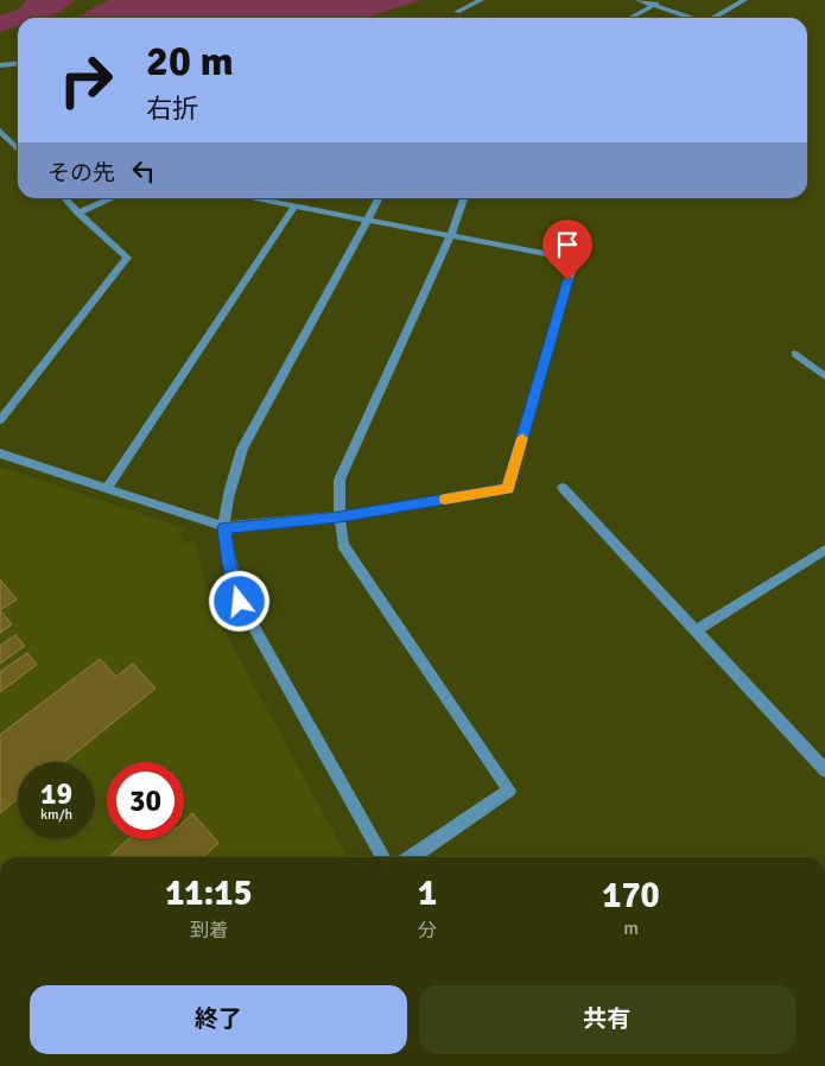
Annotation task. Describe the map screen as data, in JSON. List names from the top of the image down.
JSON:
{
  "page": {
    "turn": ["20 m", "右折"],
    "then": "その先",
    "speed": "19 km/h",
    "limit": "30",
    "eta": [
      "11:15",
      "到着",
      "1",
      "分",
      "170",
      "m"
    ],
    "buttons": ["終了", "共有"]
  }
}
